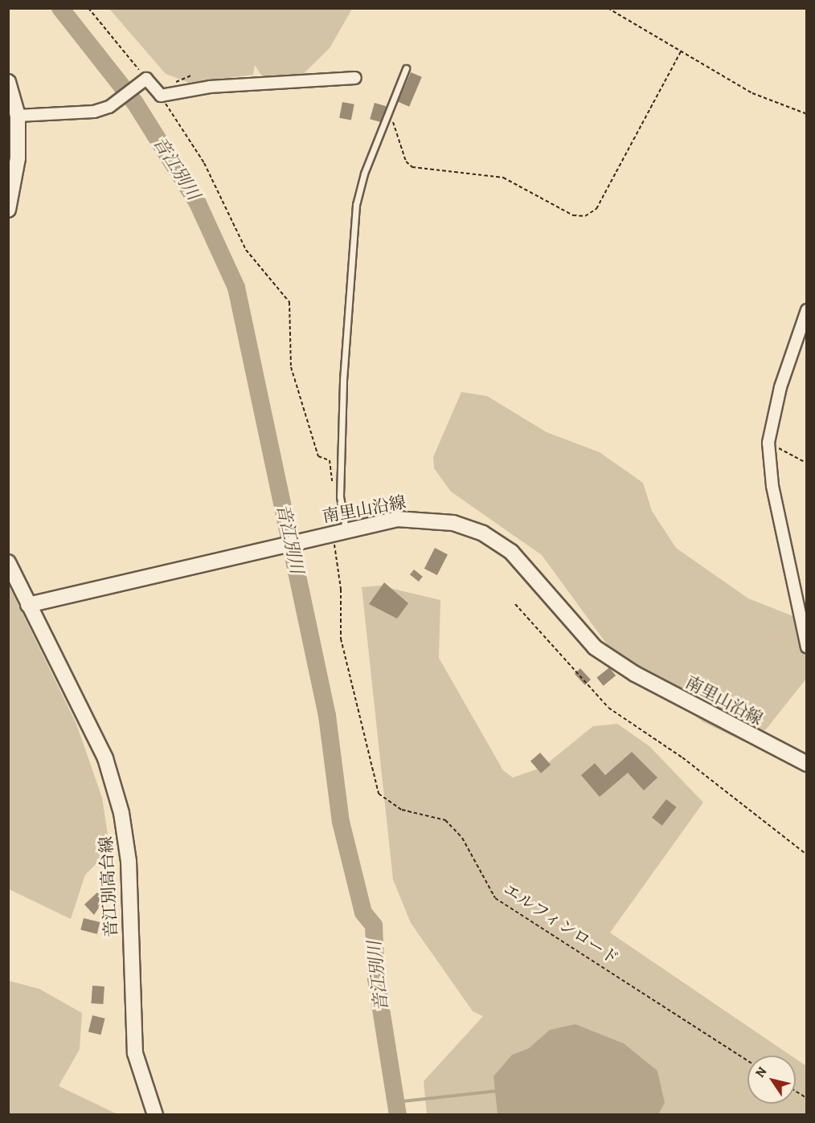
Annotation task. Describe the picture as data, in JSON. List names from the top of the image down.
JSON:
{
  "streets": {
    "street": ["南里山沿線", "音江別高台線"],
    "path": ["エルフィンロード"]
  },
  "crossings": [
    ["南里山沿線", "音江別高台線"],
    ["南里山沿線", "エルフィンロード"]
  ],
  "water": ["音江別川"],
  "north": "top left"
}
